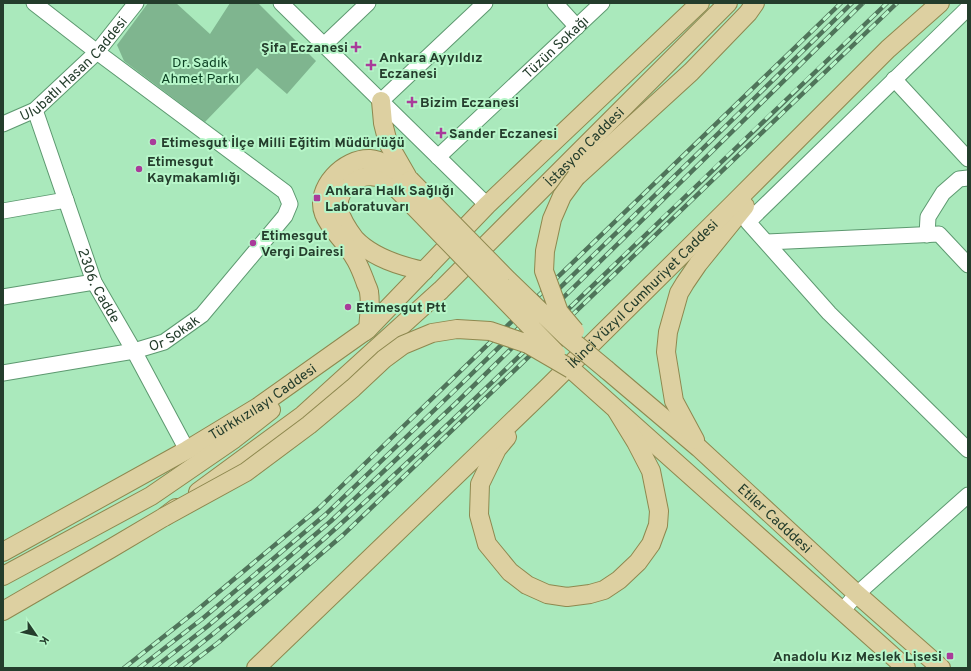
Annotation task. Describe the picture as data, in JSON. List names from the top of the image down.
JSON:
{
  "streets": {
    "main road": [
      "İstasyon Caddesi",
      "İkinci Yüzyıl Cumhuriyet Caddesi",
      "Türkkızılayı Caddesi",
      "Etiler Cadddesi"
    ],
    "street": [
      "Tüzün Sokağı",
      "Ulubatlı Hasan Caddesi",
      "2306. Cadde",
      "Or Sokak"
    ]
  },
  "crossings": [
    ["Ulubatlı Hasan Caddesi", "2306. Cadde"],
    ["Ulubatlı Hasan Caddesi", "Or Sokak"],
    ["İstasyon Caddesi", "Türkkızılayı Caddesi"],
    ["2306. Cadde", "Or Sokak"],
    ["2306. Cadde", "Türkkızılayı Caddesi"]
  ],
  "parks": ["Dr. Sadık Ahmet Parkı"],
  "places": {
    "health": [
      "Şifa Eczanesi",
      "Ankara Ayyıldız Eczanesi",
      "Bizim Eczanesi",
      "Sander Eczanesi"
    ],
    "other": [
      "Etimesgut İlçe Milli Eğitim Müdürlüğü",
      "Etimesgut Kaymakamlığı",
      "Etimesgut Vergi Dairesi",
      "Etimesgut Ptt"
    ],
    "transit": ["Ankara Halk Sağlığı Laboratuvarı", "Anadolu Kız Meslek Lisesi"]
  },
  "north": "bottom right"
}
